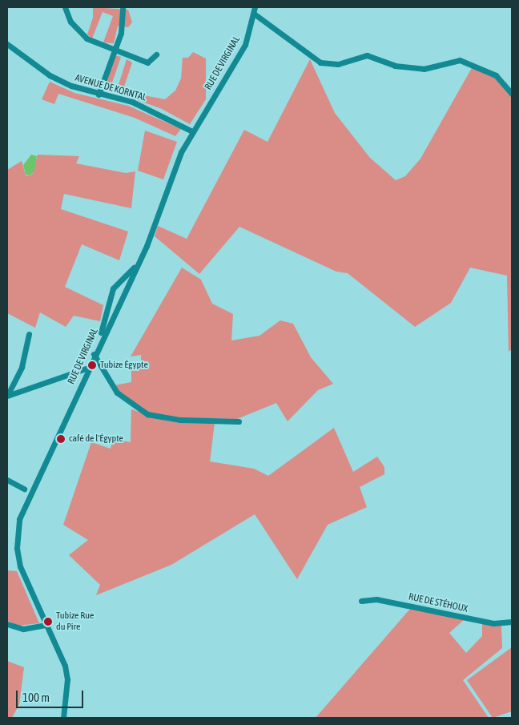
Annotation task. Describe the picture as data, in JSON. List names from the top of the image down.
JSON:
{
  "streets": {
    "street": ["RUE DE VIRGINAL", "AVENUE DE KORNTAL", "RUE DE STÉHOUX"]
  },
  "crossings": [
    ["RUE DE VIRGINAL", "AVENUE DE KORNTAL"]
  ],
  "places": ["Tubize Égypte", "café de l'Égypte", "Tubize Rue du Pire"],
  "scale_bar": "100 m"
}
